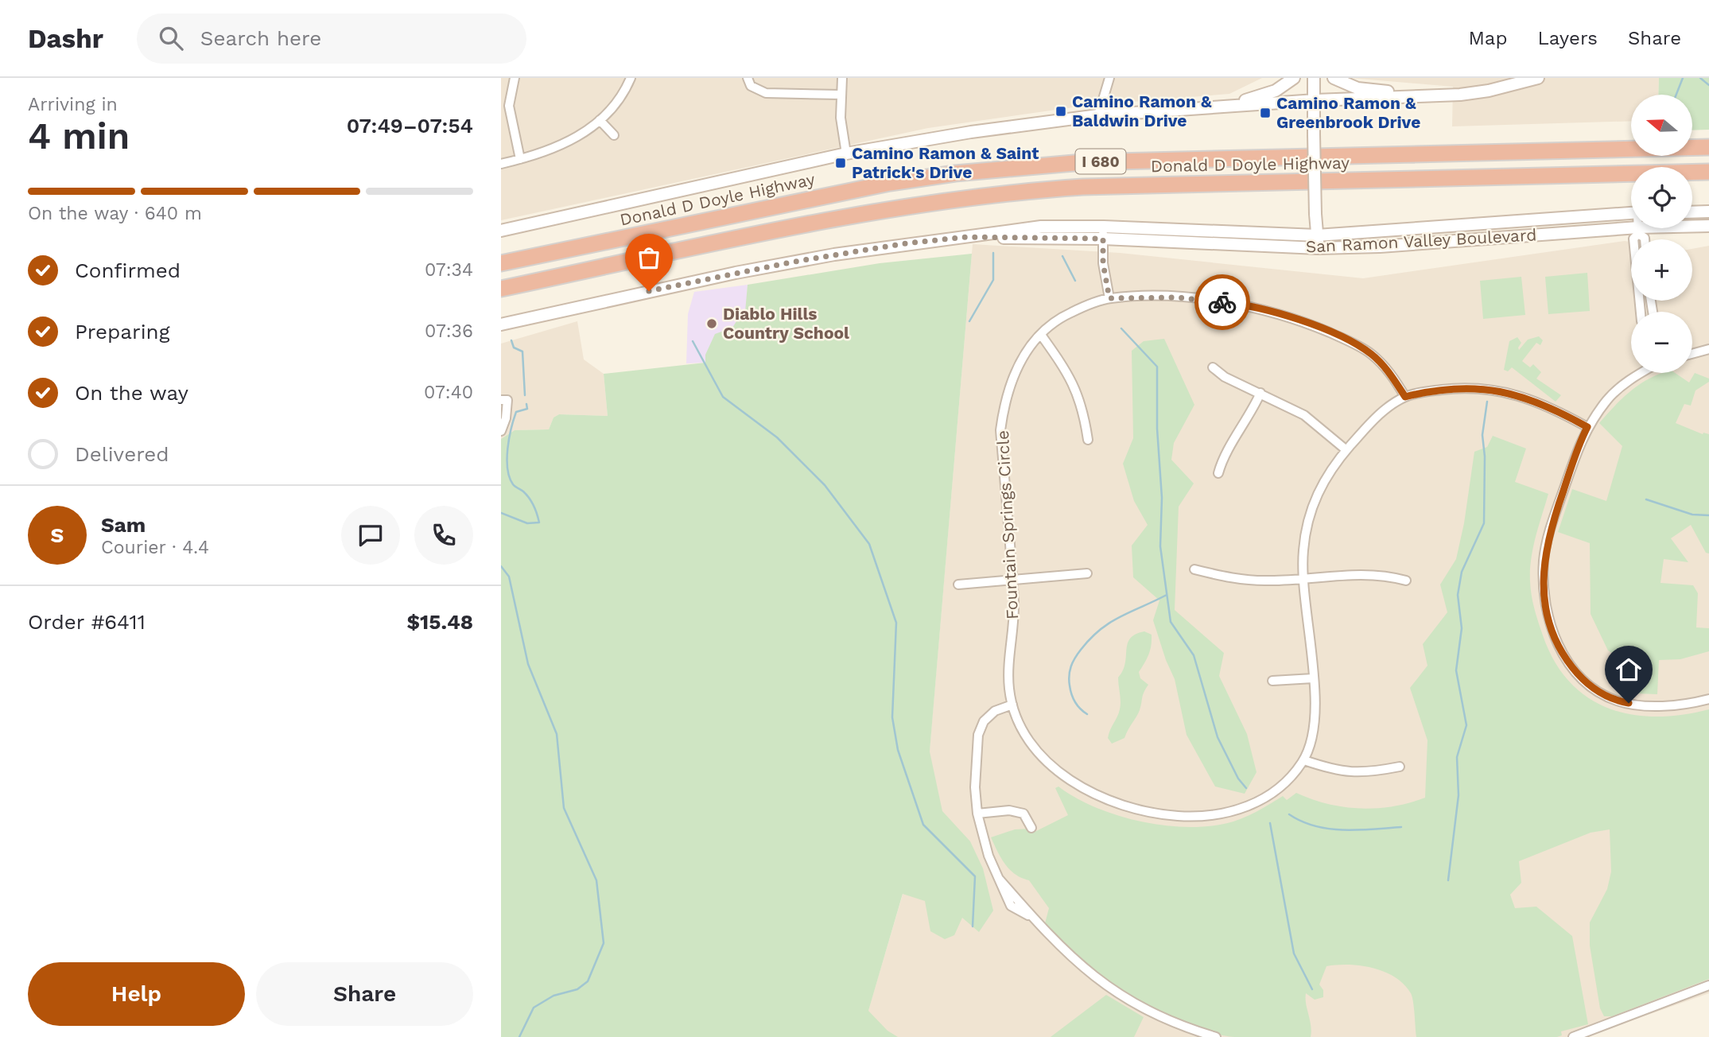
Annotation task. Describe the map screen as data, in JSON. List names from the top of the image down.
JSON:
{
  "streets": {
    "highway": ["I 680", "Donald D Doyle Highway"],
    "main road": ["San Ramon Valley Boulevard"],
    "street": ["Fountain Springs Circle"]
  },
  "places": {
    "transit": ["Camino Ramon & Baldwin Drive", "Camino Ramon & Greenbrook Drive", "Camino Ramon & Saint Patrick's Drive"],
    "other": ["Diablo Hills Country School"]
  },
  "north": "left",
  "page": {
    "header": "Dashr",
    "search": "Search here",
    "nav": ["Map", "Layers", "Share"],
    "heading": ["4 min", "Arriving in", "07:49–07:54"],
    "panel": [
      "Sam",
      "Courier · 4.4",
      "Order #6411",
      "$15.48"
    ],
    "map_buttons": ["+", "−"],
    "bar": "On the way · 640 m",
    "list": [
      ["Confirmed", "07:34"],
      ["Preparing", "07:36"],
      ["On the way", "07:40"],
      "Delivered"
    ],
    "round": "S",
    "buttons": ["Help", "Share"]
  }
}
